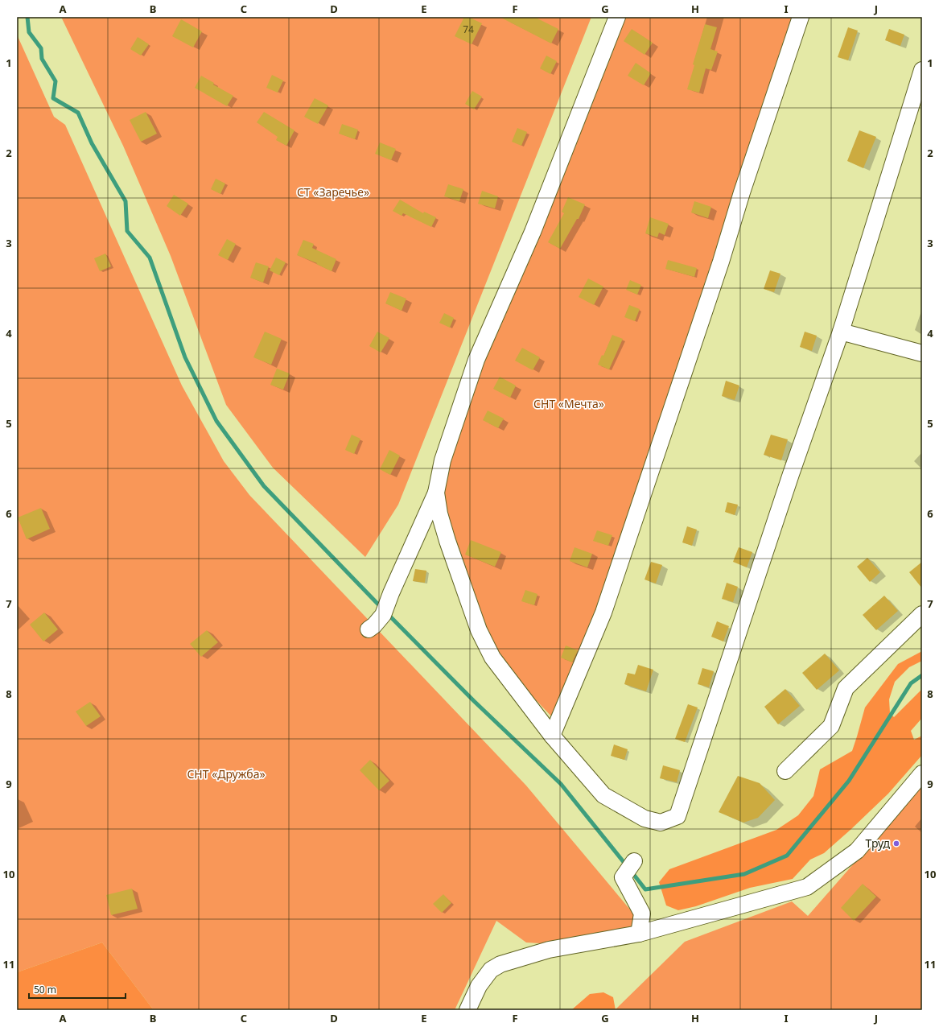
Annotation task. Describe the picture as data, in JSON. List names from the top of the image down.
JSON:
{
  "parks": ["СТ «Заречье»", "СНТ «Мечта»", "СНТ «Дружба»"],
  "places": ["Труд"],
  "house_numbers": ["74"],
  "scale_bar": "50 m",
  "grid": {
    "columns": [
      "A",
      "B",
      "C",
      "D",
      "E",
      "F",
      "G",
      "H",
      "I",
      "J"
    ],
    "rows": [
      "1",
      "2",
      "3",
      "4",
      "5",
      "6",
      "7",
      "8",
      "9",
      "10",
      "11"
    ]
  }
}
